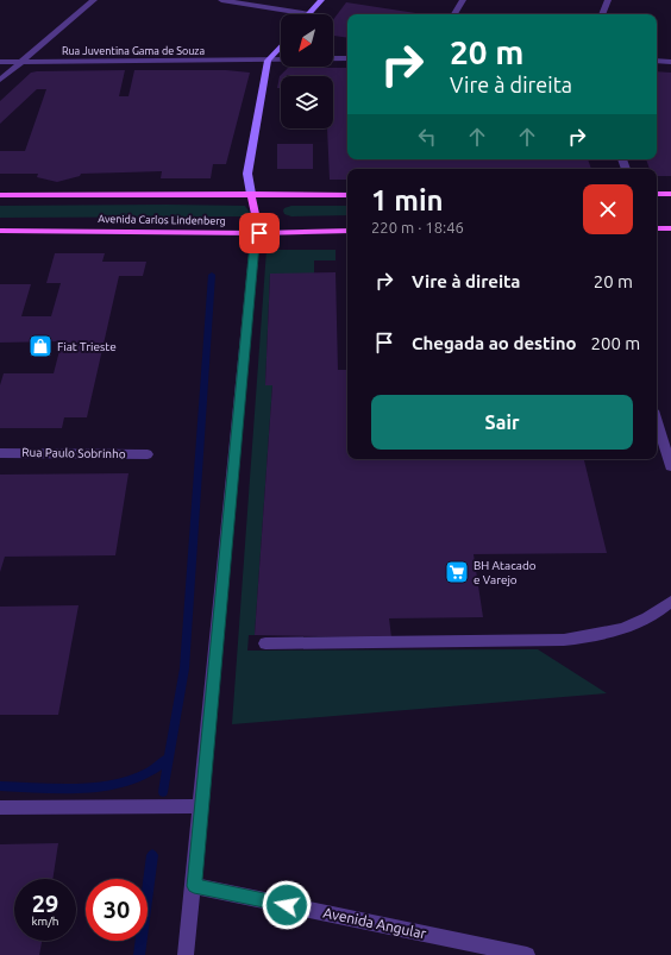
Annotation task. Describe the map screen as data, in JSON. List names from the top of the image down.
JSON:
{
  "streets": {
    "main road": ["Avenida Carlos Lindenberg"],
    "street": ["Rua Juventina Gama de Souza", "Rua Paulo Sobrinho", "Avenida Angular"]
  },
  "places": {
    "shop": ["Fiat Trieste"],
    "supermarket": ["BH Atacado e Varejo"]
  },
  "north": "bottom left",
  "page": {
    "turn": ["20 m", "Vire à direita"],
    "heading": ["1 min", "220 m · 18:46"],
    "list": [
      {
        "name": "Vire à direita",
        "value": "20 m"
      },
      {
        "name": "Chegada ao destino",
        "value": "200 m"
      }
    ],
    "buttons": "Sair",
    "speed": "29 km/h",
    "limit": "30"
  }
}
